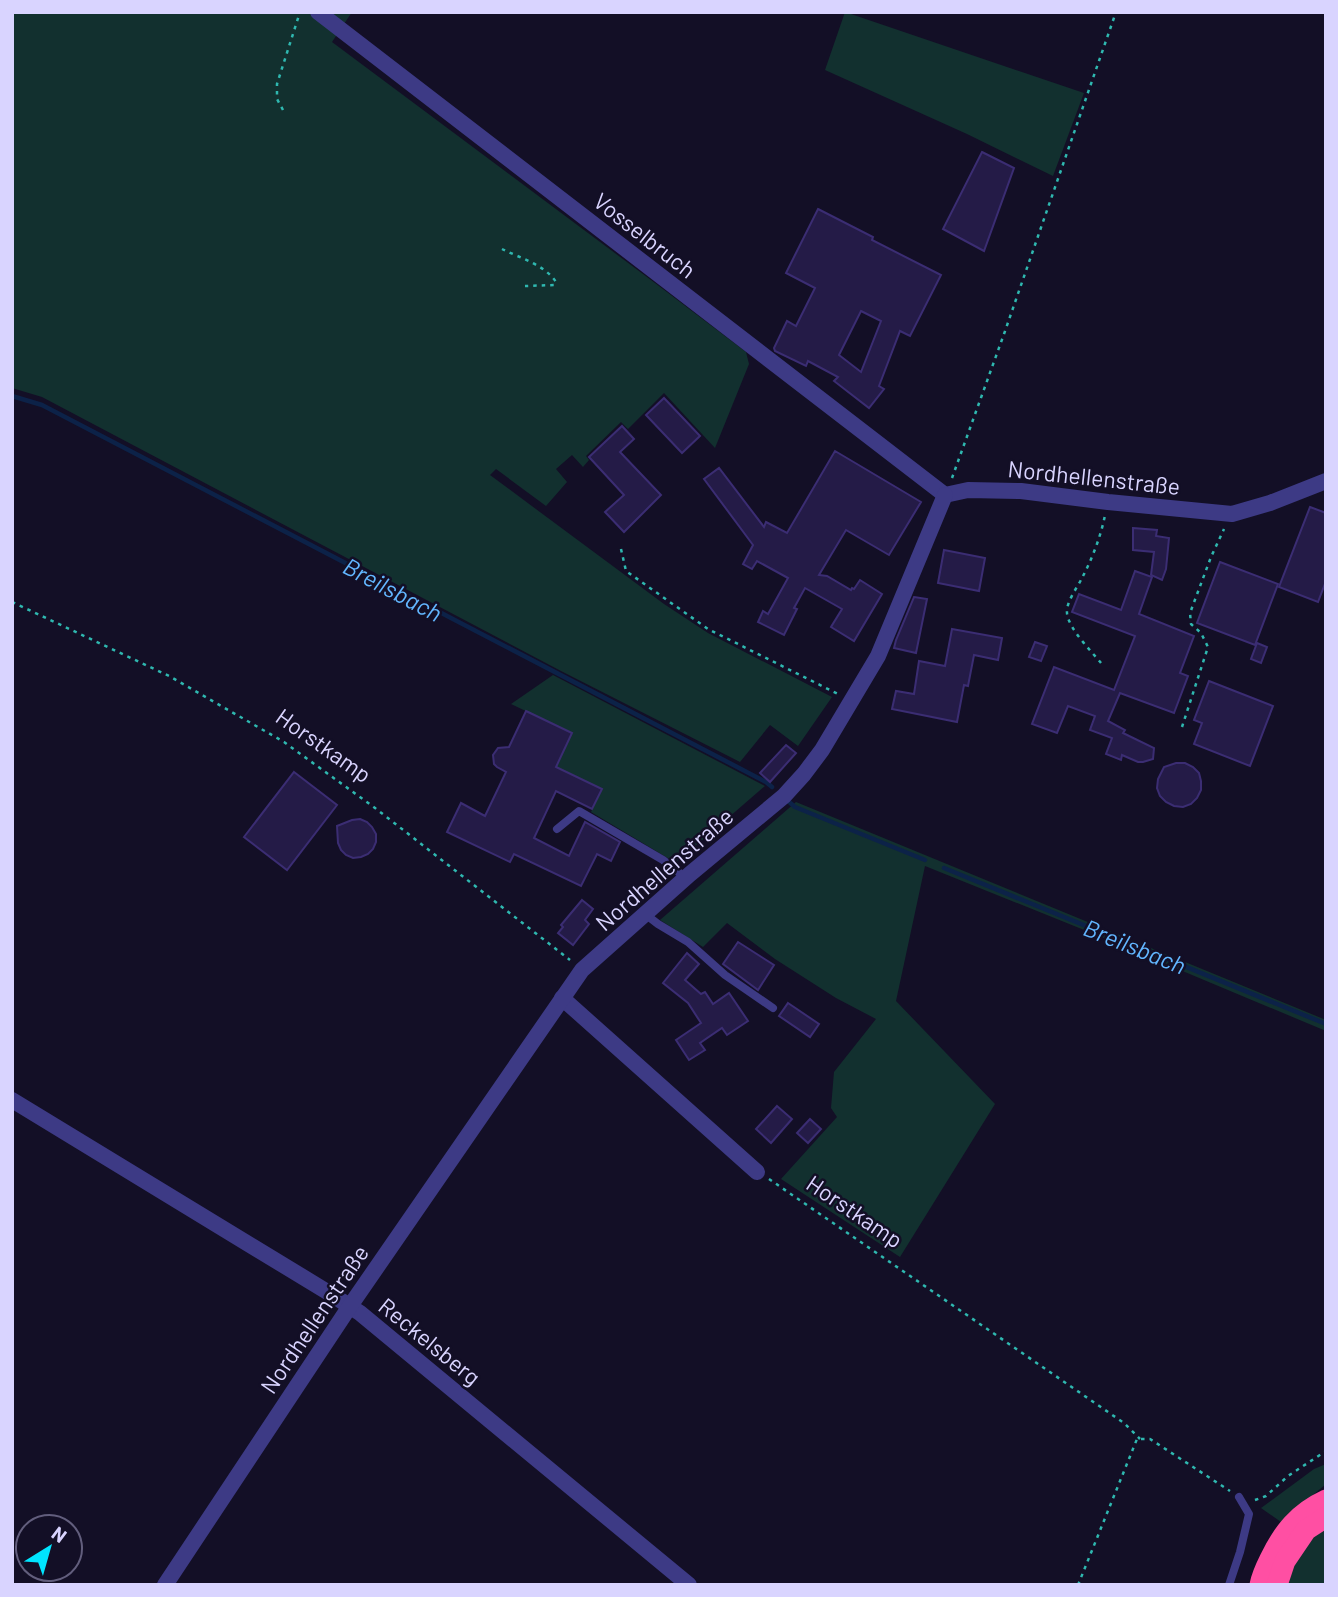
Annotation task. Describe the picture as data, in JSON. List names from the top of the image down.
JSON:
{
  "streets": {
    "street": ["Vosselbruch", "Nordhellenstraße", "Reckelsberg"],
    "path": ["Horstkamp"]
  },
  "crossings": [
    ["Vosselbruch", "Nordhellenstraße"],
    ["Nordhellenstraße", "Horstkamp"],
    ["Nordhellenstraße", "Reckelsberg"]
  ],
  "water": ["Breilsbach"],
  "north": "top right"
}
